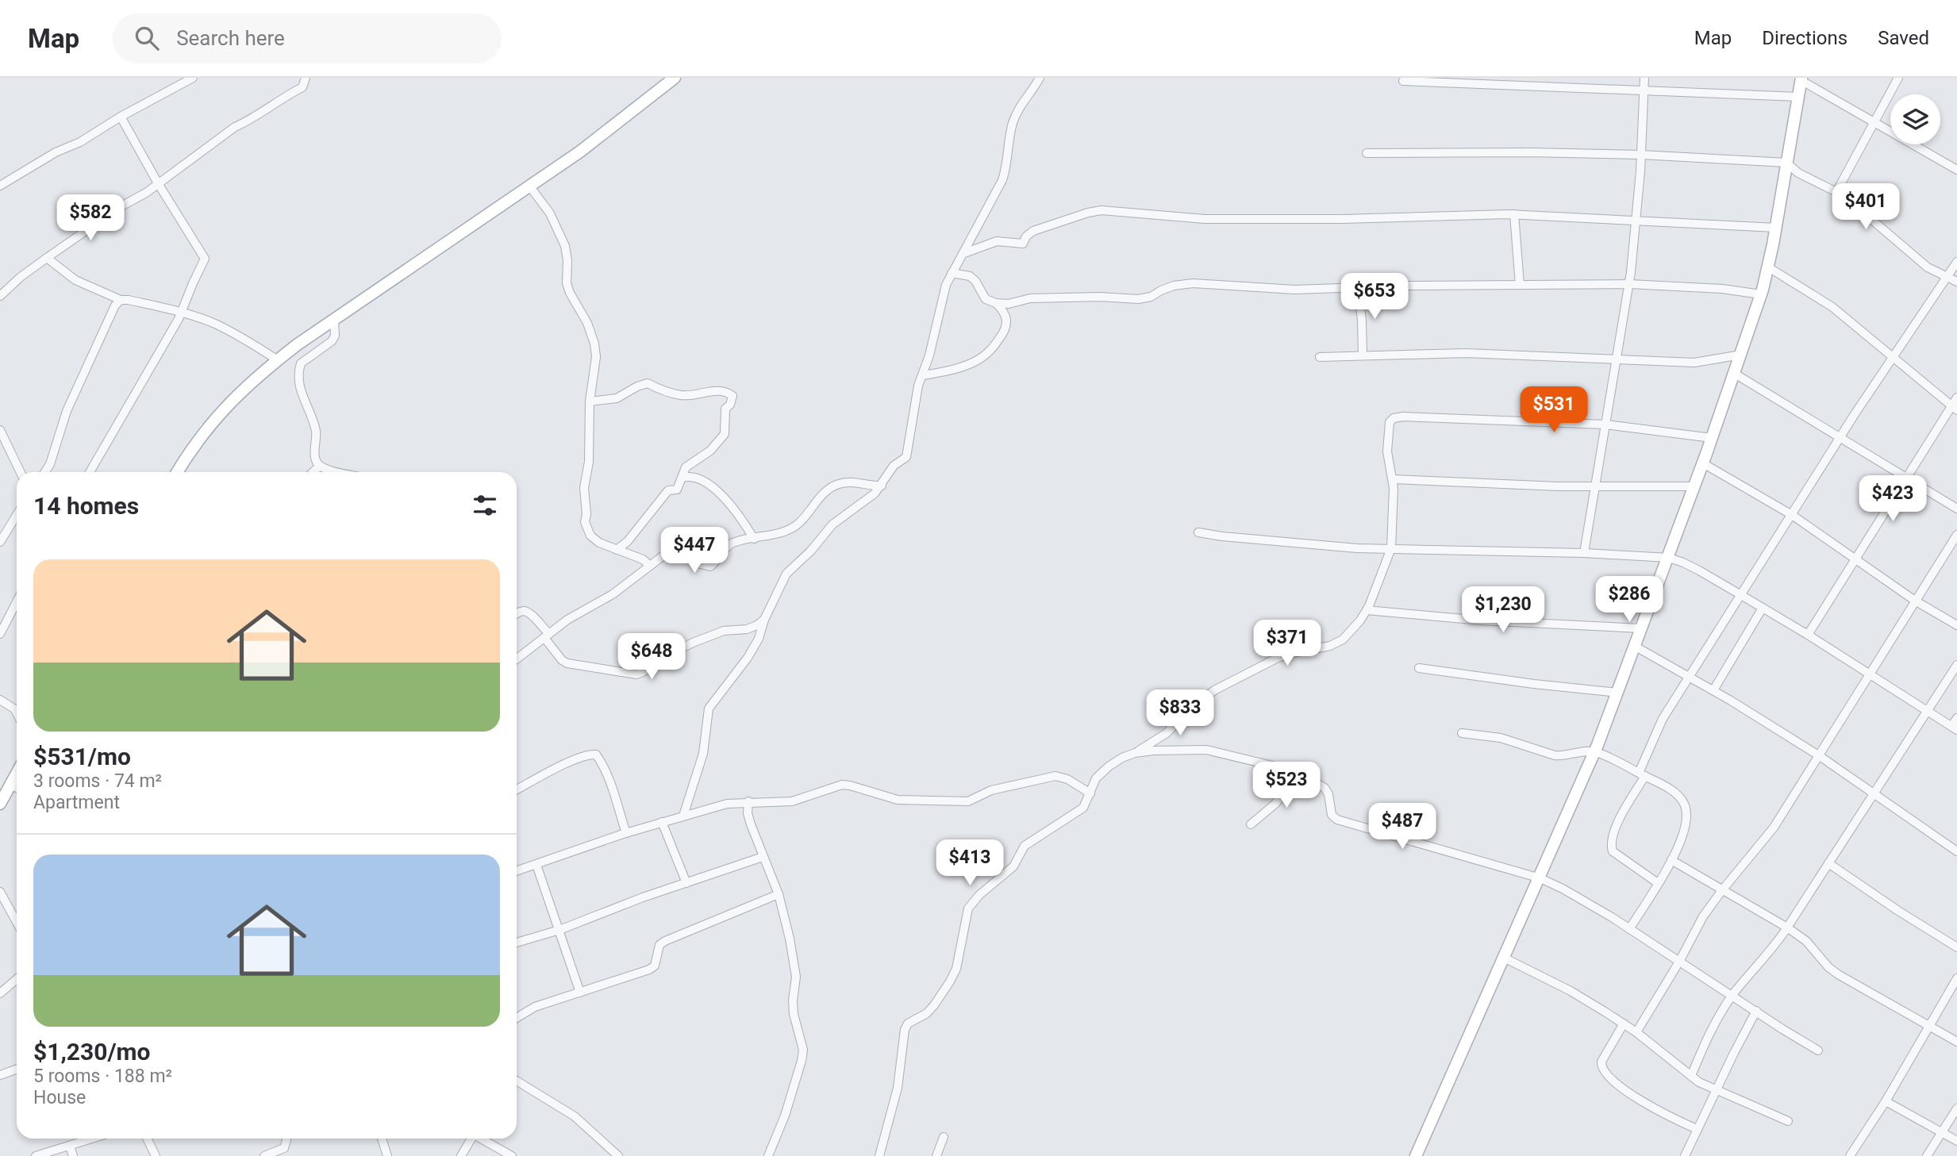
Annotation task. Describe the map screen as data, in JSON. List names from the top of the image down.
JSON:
{
  "page": {
    "header": "Map",
    "search": "Search here",
    "nav": ["Map", "Directions", "Saved"],
    "price": [
      "$401",
      "$582",
      "$653",
      "$531",
      "$423",
      "$447",
      "$286",
      "$1,230",
      "$371",
      "$648",
      "$833",
      "$523",
      "$487",
      "$413"
    ],
    "heading": "14 homes",
    "list": [
      {
        "name": "$531/mo",
        "note": "3 rooms · 74 m² · Apartment"
      },
      {
        "name": "$1,230/mo",
        "note": "5 rooms · 188 m² · House"
      }
    ]
  }
}
